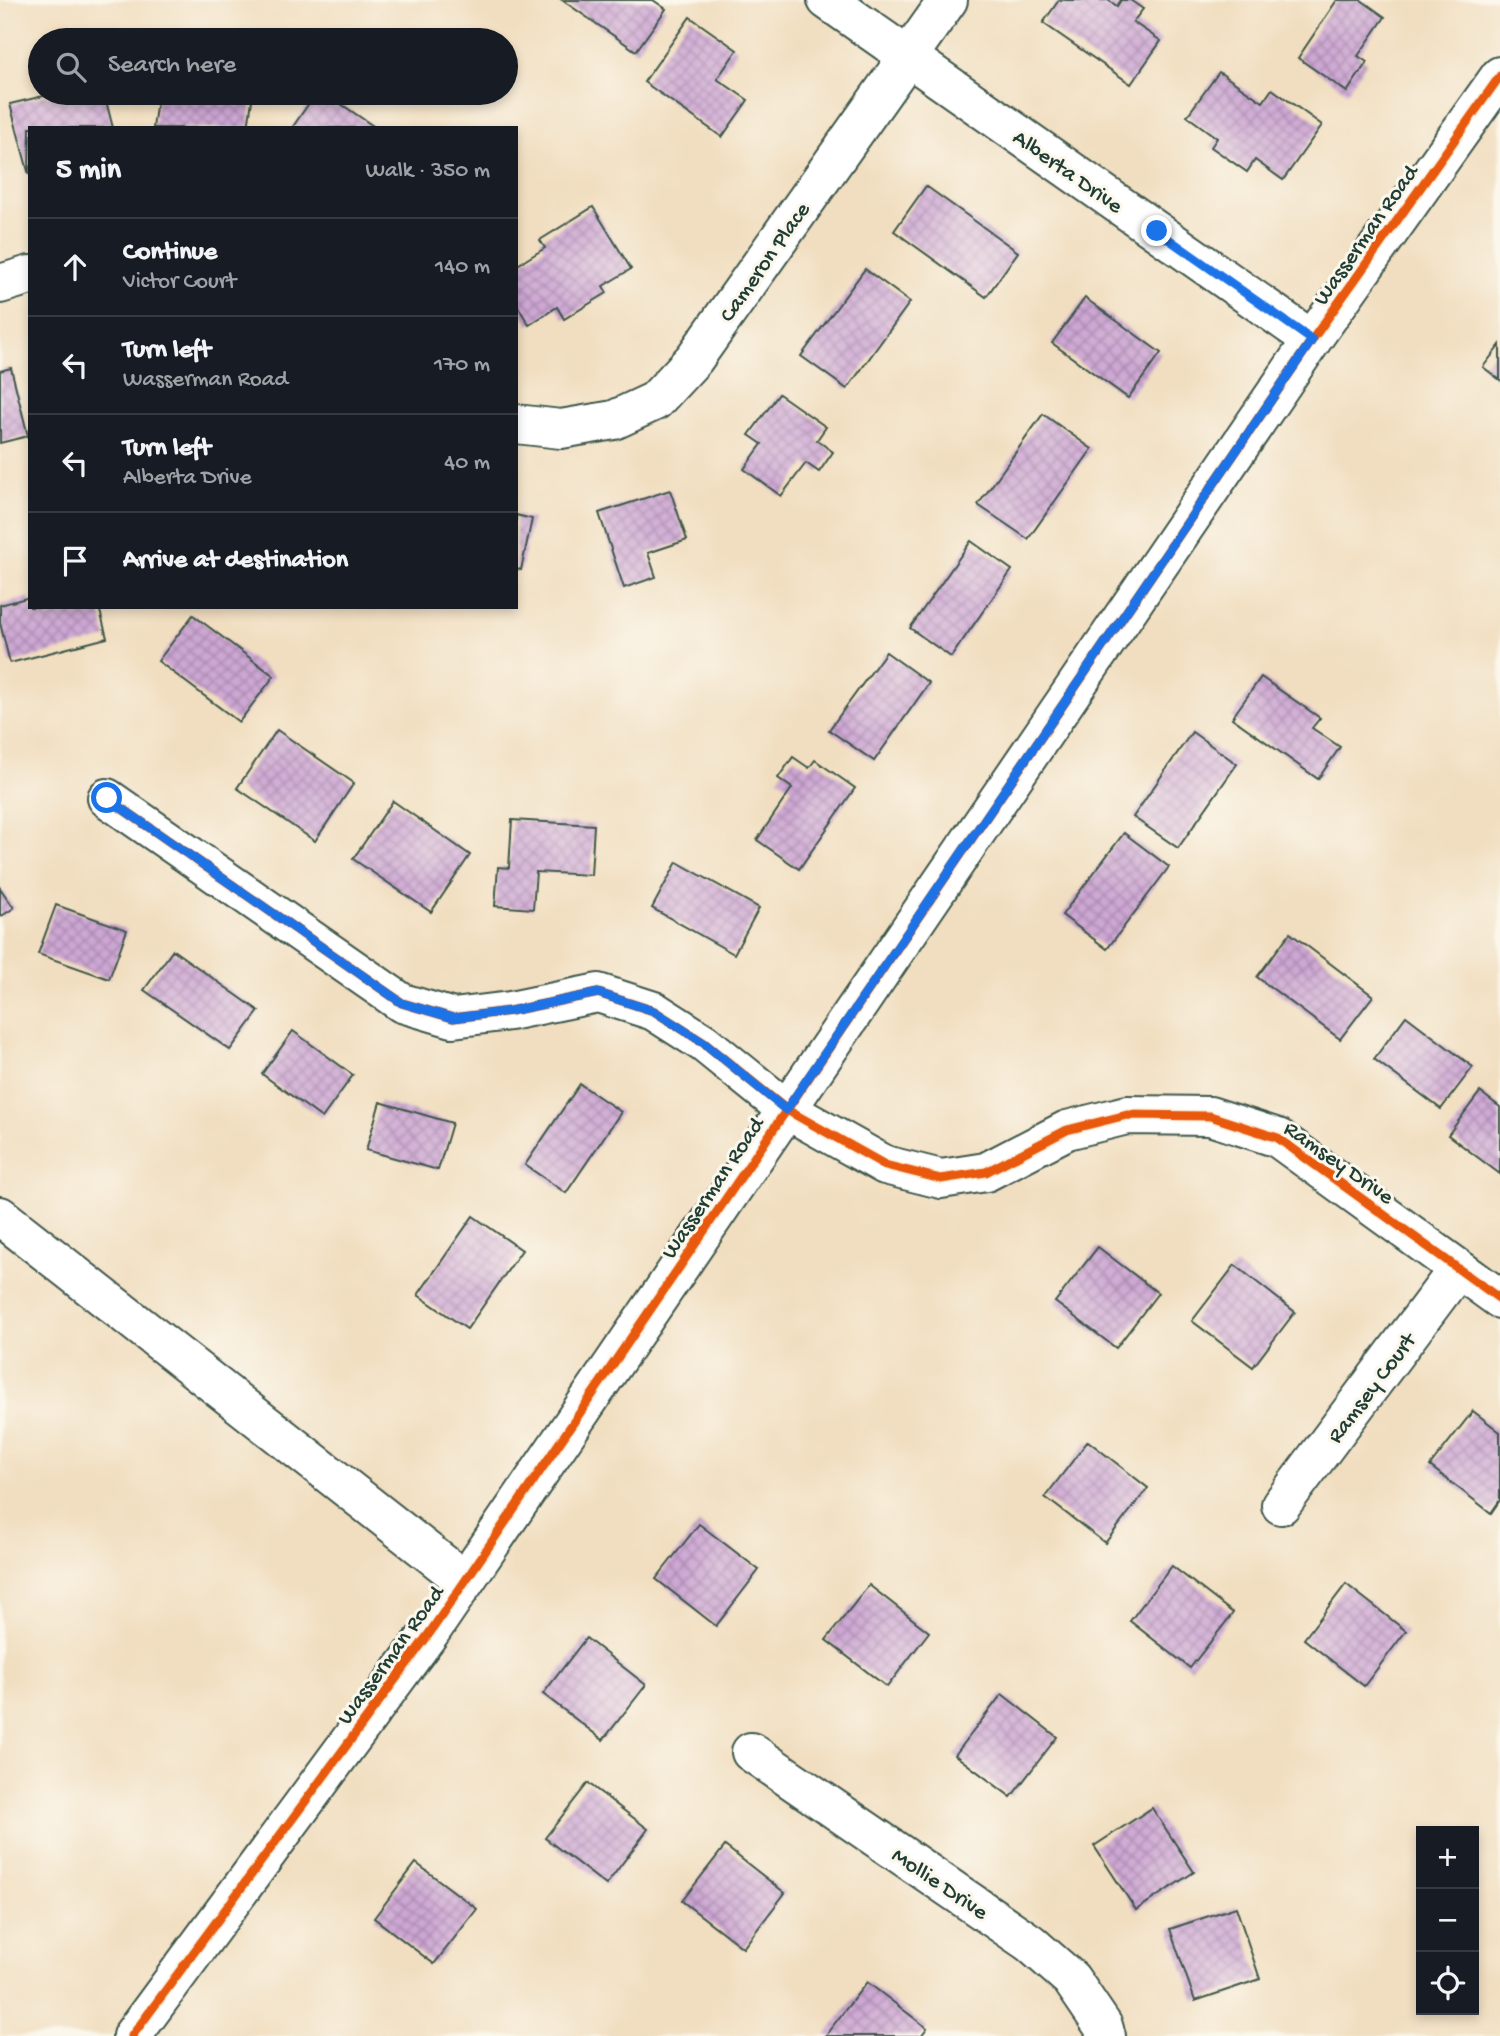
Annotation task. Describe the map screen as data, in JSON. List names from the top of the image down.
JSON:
{
  "streets": {
    "street": [
      "Alberta Drive",
      "Wasserman Road",
      "Cameron Place",
      "Ramsey Drive",
      "Ramsey Court",
      "Mollie Drive"
    ]
  },
  "crossings": [
    ["Alberta Drive", "Wasserman Road"],
    ["Alberta Drive", "Cameron Place"],
    ["Wasserman Road", "Ramsey Drive"],
    ["Ramsey Drive", "Ramsey Court"]
  ],
  "page": {
    "search": "Search here",
    "heading": ["5 min", "Walk · 350 m"],
    "list": [
      ["Continue", "Victor Court", "140 m"],
      ["Turn left", "Wasserman Road", "170 m"],
      ["Turn left", "Alberta Drive", "40 m"],
      "Arrive at destination"
    ],
    "map_buttons": ["+", "−"]
  }
}
